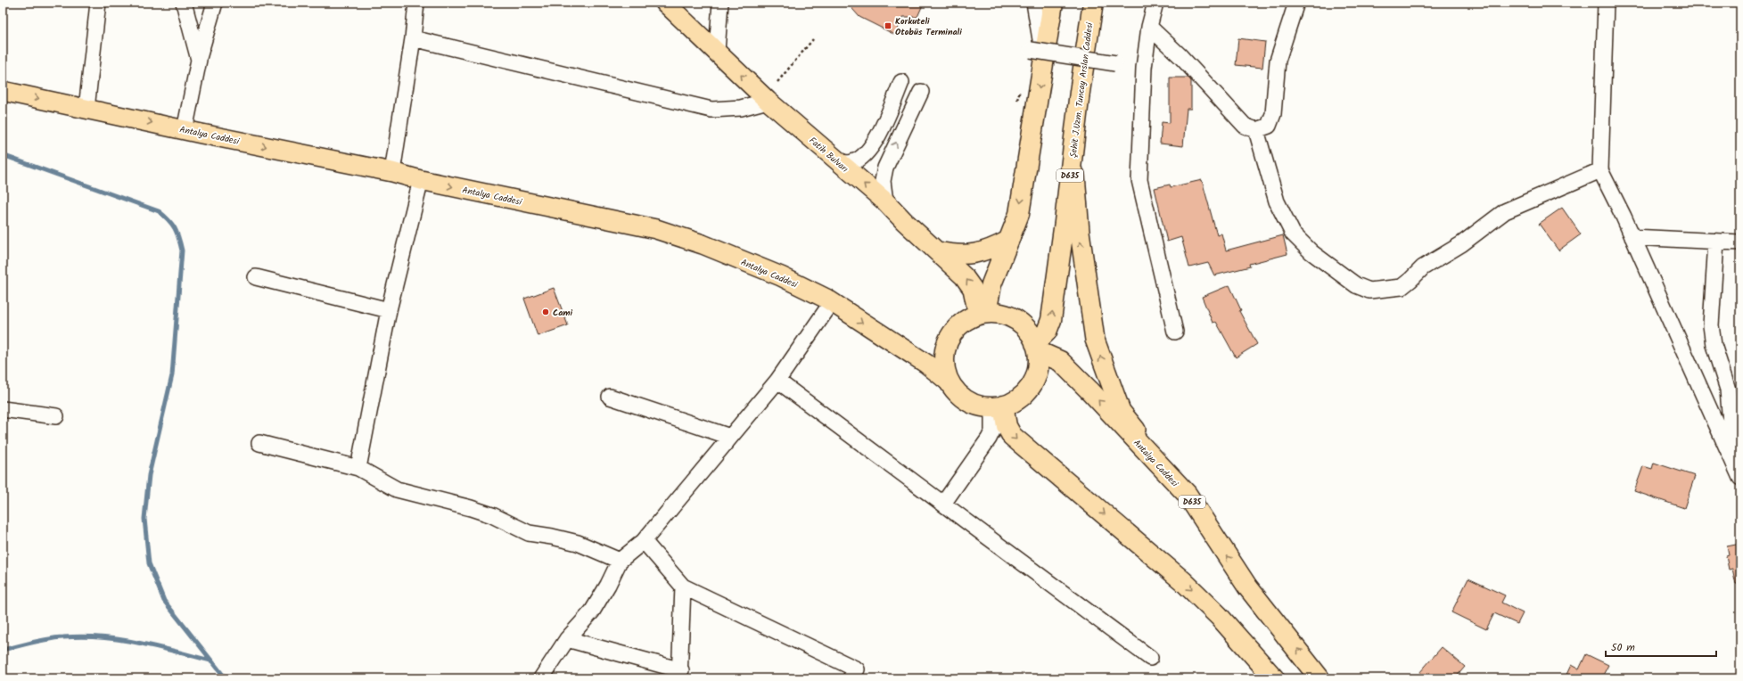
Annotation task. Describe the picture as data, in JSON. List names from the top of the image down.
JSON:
{
  "streets": {
    "highway": ["Şehit J.Uzm. Tuncay Arslan Caddesi", "Antalya Caddesi", "D635"],
    "main road": ["Fatih Bulvarı"]
  },
  "crossings": [
    ["Şehit J.Uzm. Tuncay Arslan Caddesi", "Antalya Caddesi"],
    ["Şehit J.Uzm. Tuncay Arslan Caddesi", "Fatih Bulvarı"],
    ["Antalya Caddesi", "Fatih Bulvarı"]
  ],
  "one_way": ["Fatih Bulvarı"],
  "places": {
    "transit": ["Korkuteli Otobüs Terminali"],
    "other": ["Cami"]
  },
  "scale_bar": "50 m"
}
